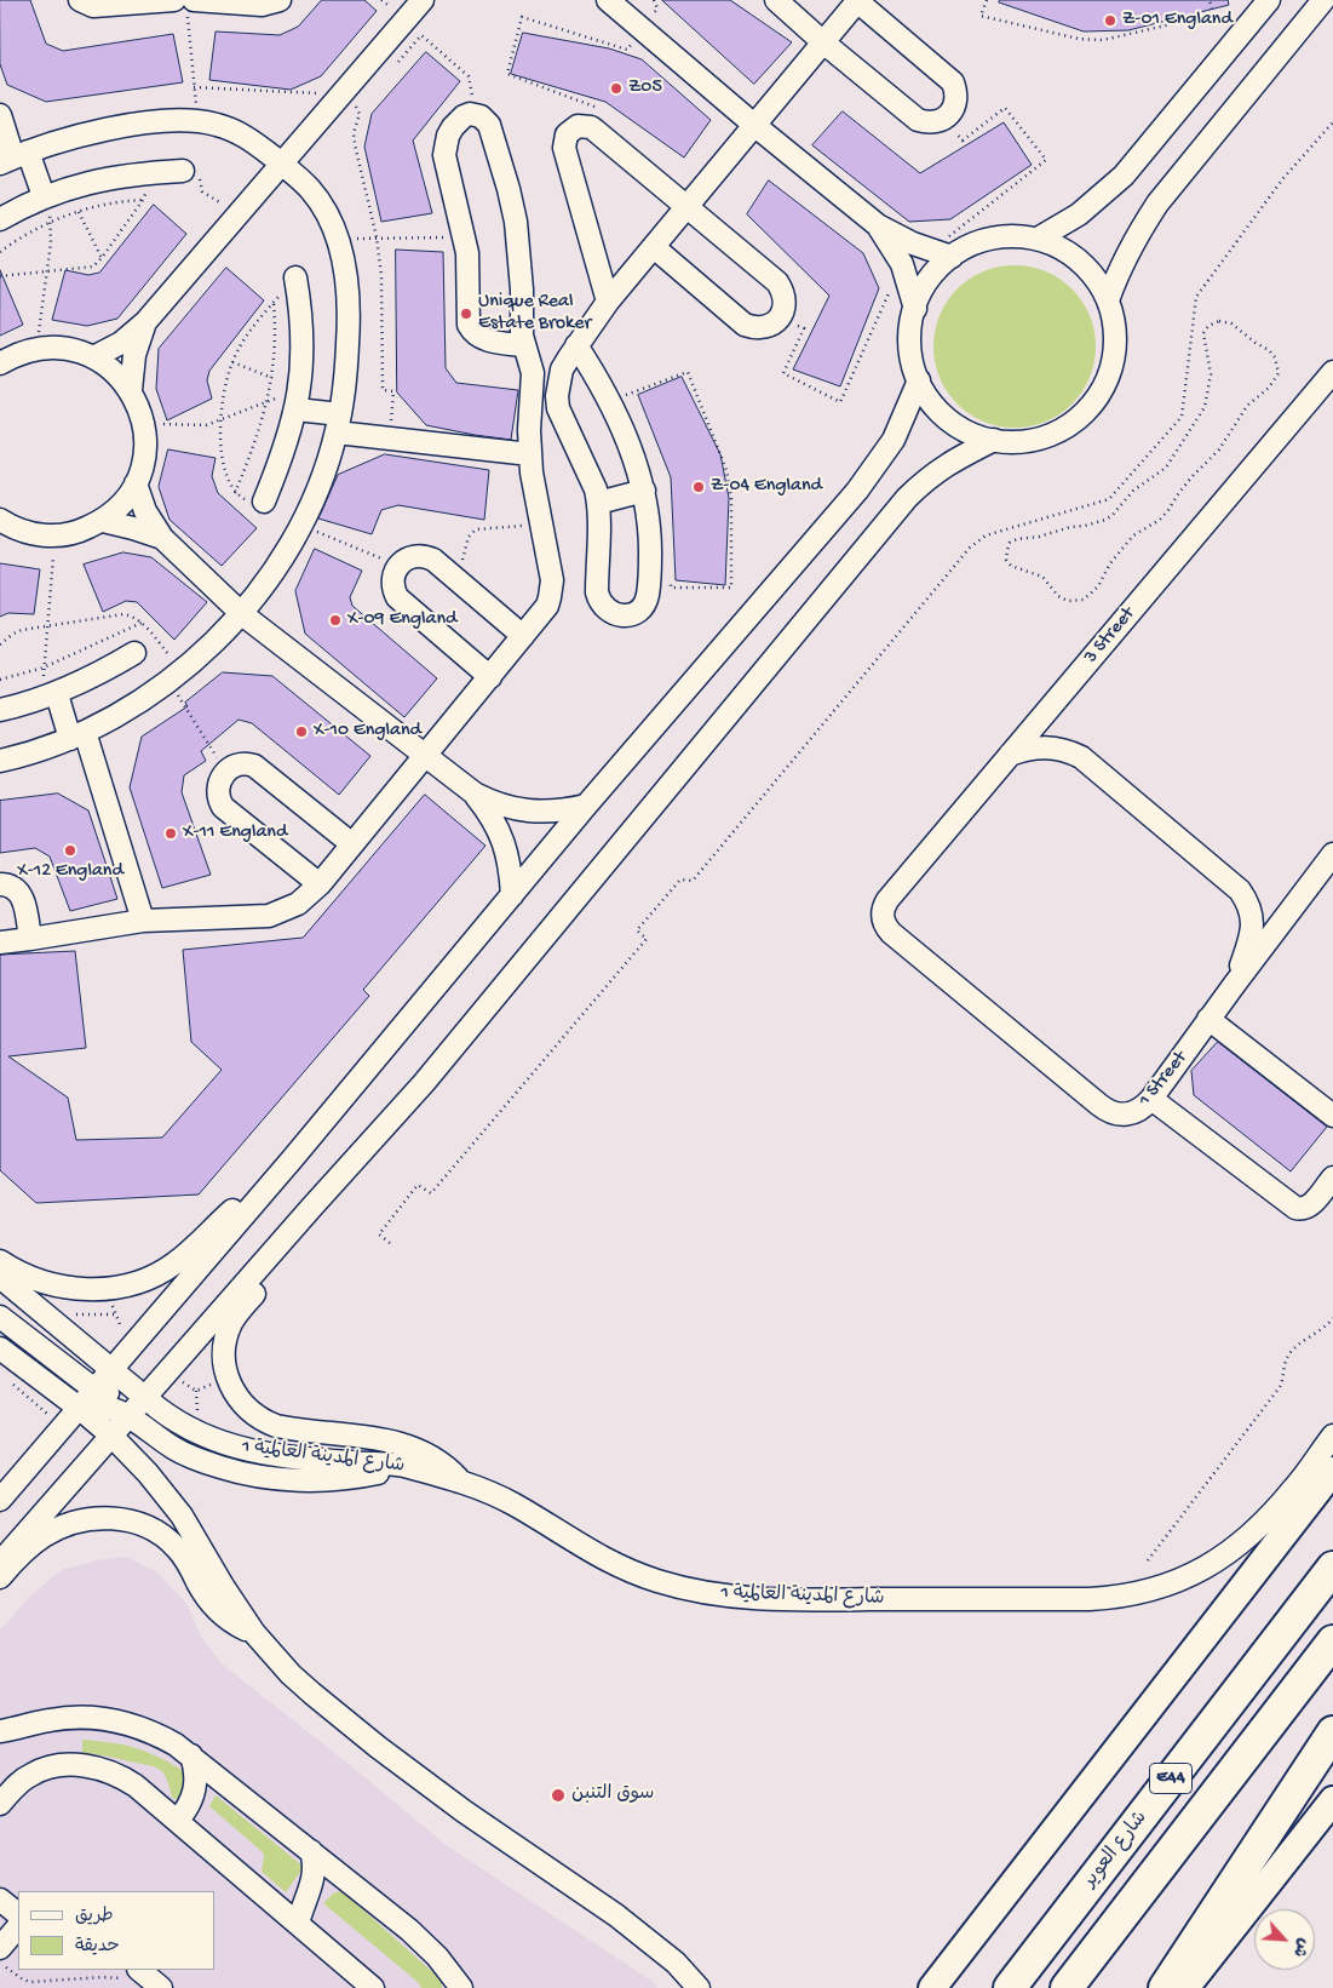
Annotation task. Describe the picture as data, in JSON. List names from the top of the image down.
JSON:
{
  "streets": {
    "highway": ["E44", "شارع العوير"],
    "street": ["3 Street", "1 Street", "شارع المدينة العالمية 1"]
  },
  "crossings": [
    ["3 Street", "1 Street"]
  ],
  "places": [
    "Z-01 England",
    "Z05",
    "Unique Real Estate Broker",
    "Z-04 England",
    "X-09 England",
    "X-10 England",
    "X-11 England",
    "X-12 England",
    "سوق التنبن"
  ],
  "legend": ["طريق", "حديقة"],
  "north": "bottom right"
}
